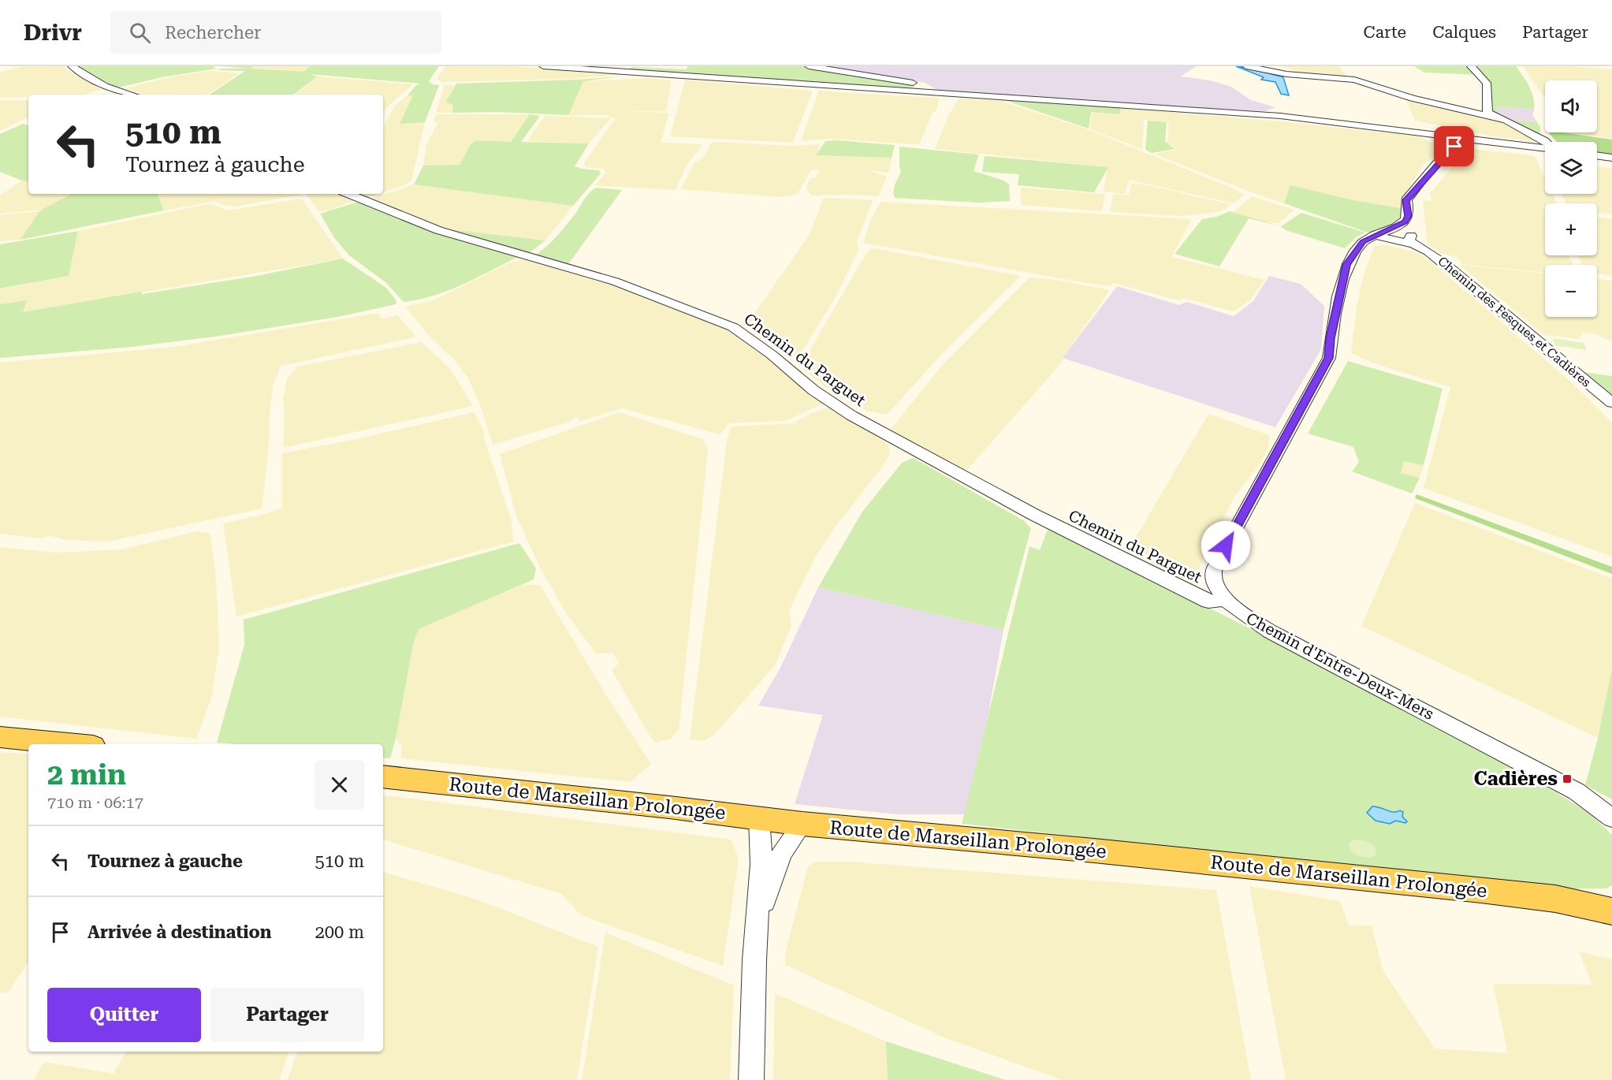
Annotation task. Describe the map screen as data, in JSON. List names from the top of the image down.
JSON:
{
  "streets": {
    "main road": ["Route de Marseillan Prolongée"],
    "street": ["Chemin des Fesques et Cadières", "Chemin du Parguet", "Chemin d'Entre-Deux-Mers"]
  },
  "crossings": [
    ["Chemin des Fesques et Cadières", "Chemin d'Entre-Deux-Mers"],
    ["Chemin du Parguet", "Chemin d'Entre-Deux-Mers"]
  ],
  "places": {
    "transit": ["Cadières"]
  },
  "page": {
    "header": "Drivr",
    "search": "Rechercher",
    "nav": ["Carte", "Calques", "Partager"],
    "map_buttons": ["+", "−"],
    "turn": ["510 m", "Tournez à gauche"],
    "heading": ["2 min", "710 m · 06:17"],
    "list": [
      {
        "name": "Tournez à gauche",
        "value": "510 m"
      },
      {
        "name": "Arrivée à destination",
        "value": "200 m"
      }
    ],
    "buttons": ["Quitter", "Partager"]
  }
}
